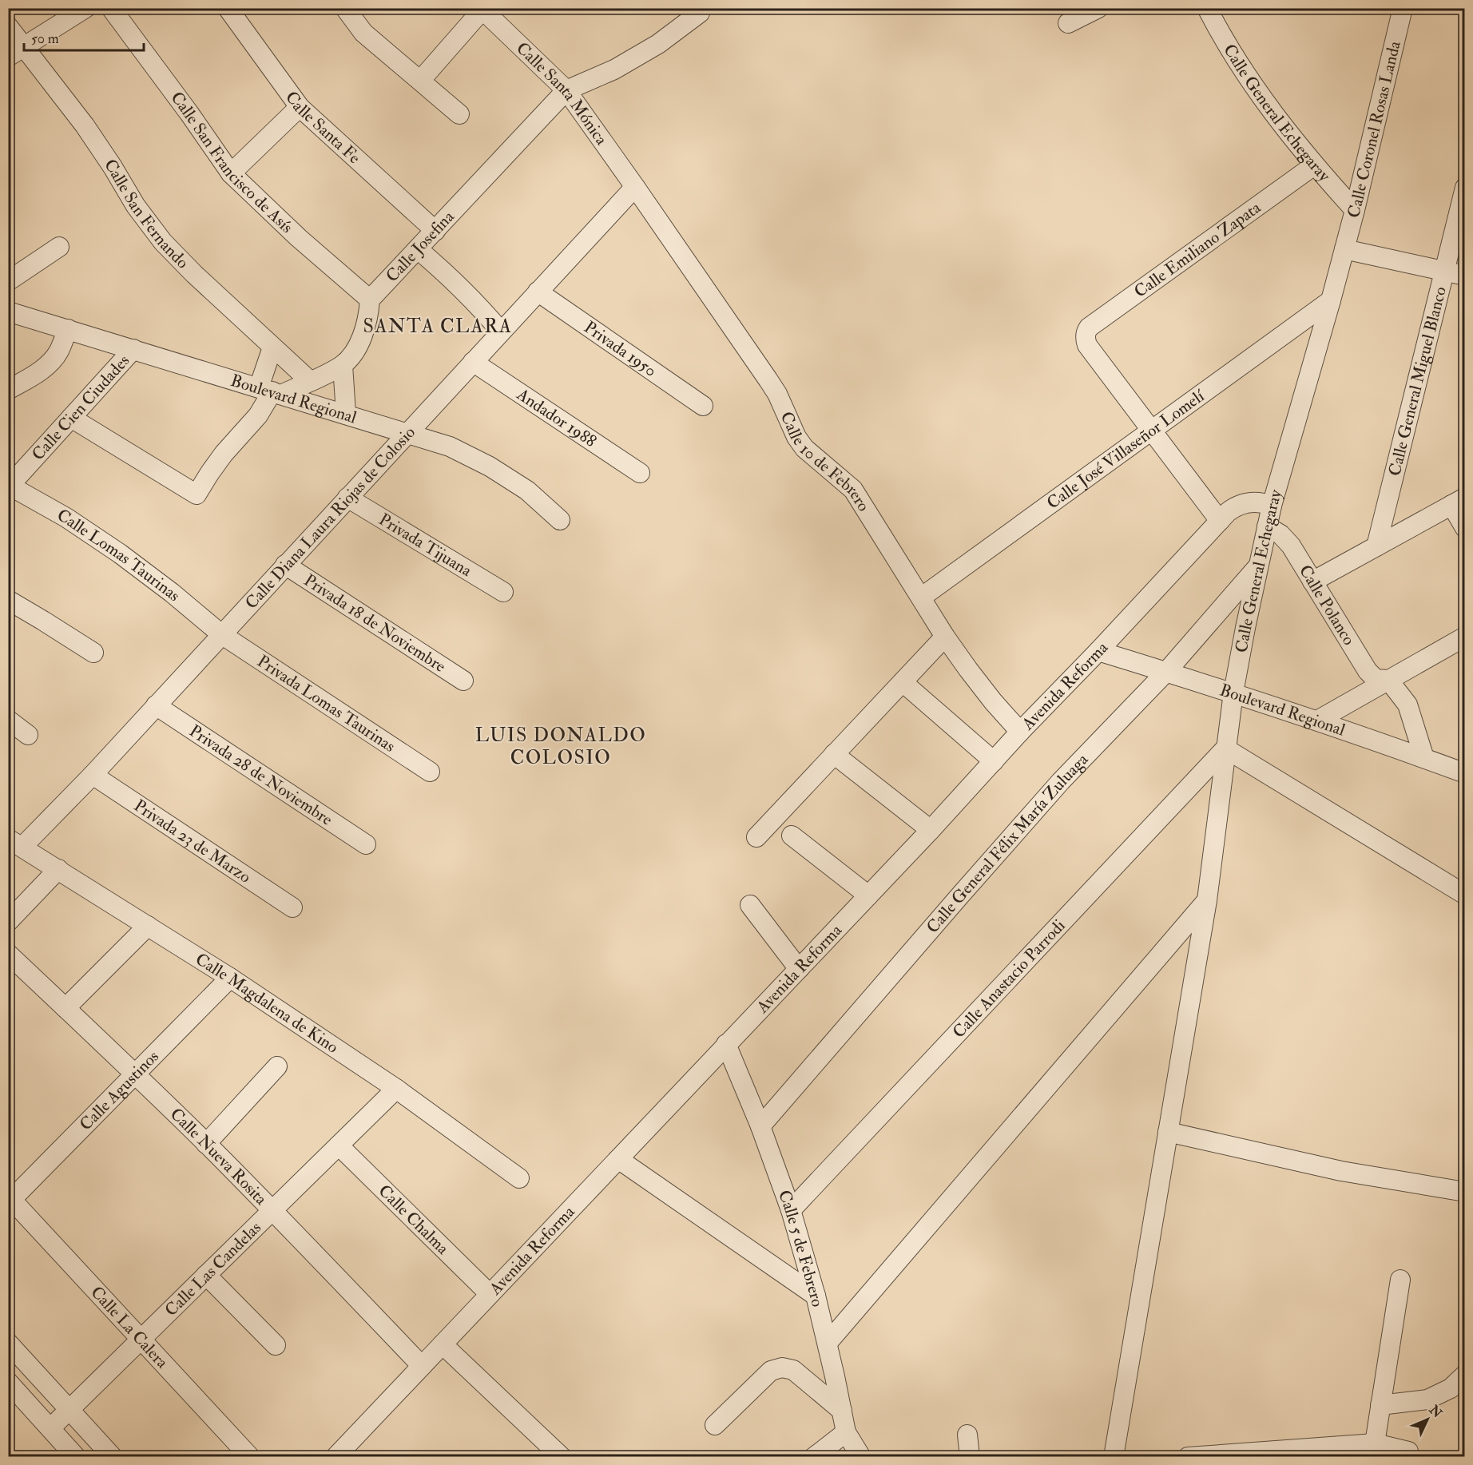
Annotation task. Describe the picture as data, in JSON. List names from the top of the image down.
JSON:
{
  "streets": {
    "street": [
      "Calle Santa Mónica",
      "Calle General Echegaray",
      "Calle Santa Fe",
      "Calle Coronel Rosas Landa",
      "Calle San Francisco de Asís",
      "Calle San Fernando",
      "Calle Josefina",
      "Calle Emiliano Zapata",
      "Privada 1950",
      "Calle General Miguel Blanco",
      "Boulevard Regional",
      "Calle Cien Ciudades",
      "Andador 1988",
      "Calle José Villaseñor Lomelí",
      "Calle 10 de Febrero",
      "Calle Diana Laura Riojas de Colosio",
      "Privada Tijuana",
      "Calle Lomas Taurinas",
      "Calle Polanco",
      "Privada 18 de Noviembre",
      "Avenida Reforma",
      "Privada Lomas Taurinas",
      "Privada 28 de Noviembre",
      "Privada 23 de Marzo",
      "Calle General Félix María Zuluaga",
      "Calle Anastacio Parrodi",
      "Calle Magdalena de Kino",
      "Calle Agustinos",
      "Calle Nueva Rosita",
      "Calle Chalma",
      "Calle 5 de Febrero",
      "Calle Las Candelas",
      "Calle La Calera"
    ]
  },
  "crossings": [
    ["Calle Santa Mónica", "Calle Josefina"],
    ["Calle Santa Mónica", "Calle 10 de Febrero"],
    ["Calle Santa Mónica", "Calle Diana Laura Riojas de Colosio"],
    ["Calle General Echegaray", "Calle Coronel Rosas Landa"],
    ["Calle General Echegaray", "Calle Emiliano Zapata"],
    ["Calle General Echegaray", "Boulevard Regional"],
    ["Calle General Echegaray", "Calle José Villaseñor Lomelí"],
    ["Calle General Echegaray", "Calle Polanco"],
    ["Calle General Echegaray", "Avenida Reforma"],
    ["Calle General Echegaray", "Calle General Félix María Zuluaga"],
    ["Calle General Echegaray", "Calle Anastacio Parrodi"],
    ["Calle Santa Fe", "Calle Josefina"],
    ["Calle San Francisco de Asís", "Calle Josefina"],
    ["Calle Emiliano Zapata", "Calle José Villaseñor Lomelí"],
    ["Privada 1950", "Calle Diana Laura Riojas de Colosio"],
    ["Boulevard Regional", "Calle Cien Ciudades"],
    ["Boulevard Regional", "Calle Diana Laura Riojas de Colosio"],
    ["Boulevard Regional", "Avenida Reforma"],
    ["Boulevard Regional", "Calle General Félix María Zuluaga"],
    ["Calle Cien Ciudades", "Calle Lomas Taurinas"],
    ["Andador 1988", "Calle Diana Laura Riojas de Colosio"],
    ["Calle José Villaseñor Lomelí", "Calle 10 de Febrero"],
    ["Calle 10 de Febrero", "Calle Diana Laura Riojas de Colosio"],
    ["Calle 10 de Febrero", "Avenida Reforma"],
    ["Calle Diana Laura Riojas de Colosio", "Privada Tijuana"],
    ["Calle Diana Laura Riojas de Colosio", "Calle Lomas Taurinas"],
    ["Calle Diana Laura Riojas de Colosio", "Privada 18 de Noviembre"],
    ["Calle Diana Laura Riojas de Colosio", "Privada Lomas Taurinas"],
    ["Calle Diana Laura Riojas de Colosio", "Privada 28 de Noviembre"],
    ["Calle Diana Laura Riojas de Colosio", "Privada 23 de Marzo"],
    ["Calle Diana Laura Riojas de Colosio", "Calle Magdalena de Kino"],
    ["Calle Lomas Taurinas", "Privada Lomas Taurinas"],
    ["Avenida Reforma", "Calle Nueva Rosita"],
    ["Avenida Reforma", "Calle Chalma"],
    ["Avenida Reforma", "Calle 5 de Febrero"],
    ["Calle General Félix María Zuluaga", "Calle 5 de Febrero"],
    ["Calle Anastacio Parrodi", "Calle 5 de Febrero"],
    ["Calle Magdalena de Kino", "Calle Agustinos"],
    ["Calle Magdalena de Kino", "Calle Las Candelas"],
    ["Calle Agustinos", "Calle Nueva Rosita"],
    ["Calle Agustinos", "Calle La Calera"],
    ["Calle Nueva Rosita", "Calle Las Candelas"],
    ["Calle Chalma", "Calle Las Candelas"],
    ["Calle Las Candelas", "Calle La Calera"]
  ],
  "districts": ["SANTA CLARA", "LUIS DONALDO COLOSIO"],
  "scale_bar": "50 m",
  "north": "top right"
}
